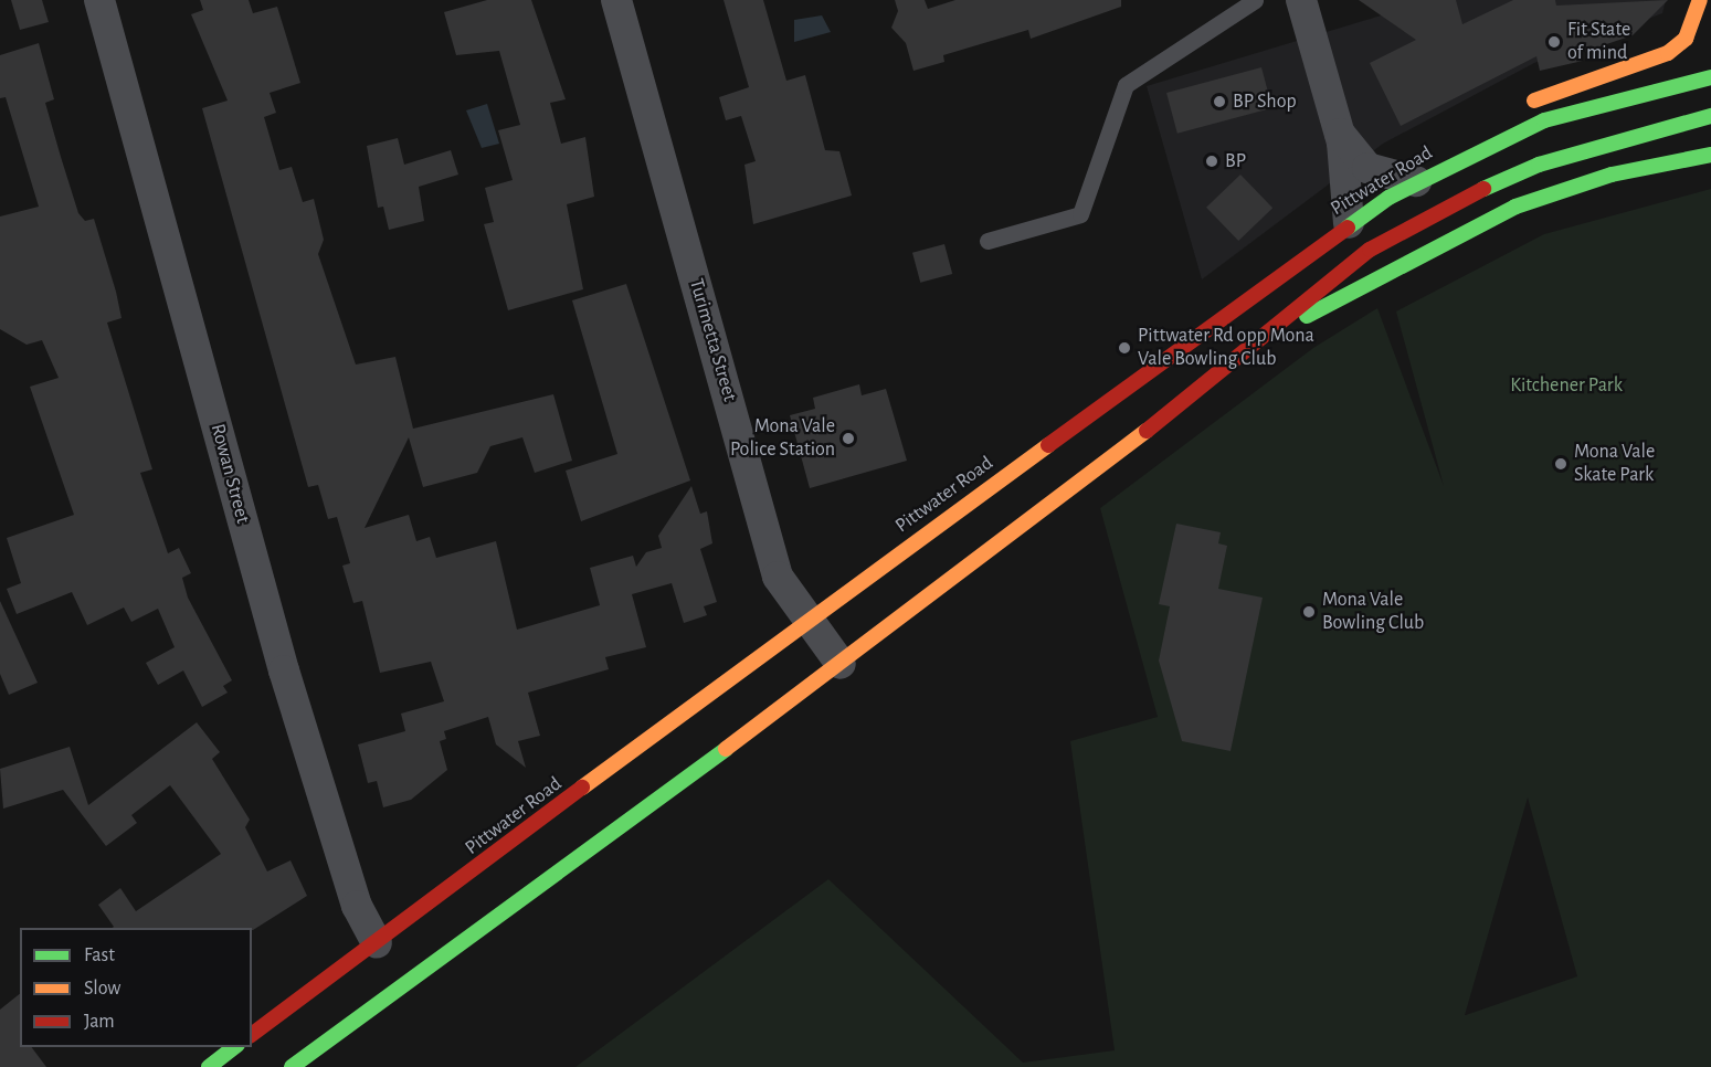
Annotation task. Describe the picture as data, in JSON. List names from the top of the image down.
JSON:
{
  "streets": {
    "main road": ["Pittwater Road"],
    "street": ["Turimetta Street", "Rowan Street"]
  },
  "crossings": [
    ["Pittwater Road", "Turimetta Street"],
    ["Pittwater Road", "Rowan Street"]
  ],
  "parks": ["Kitchener Park"],
  "places": [
    "Fit State of mind",
    "BP Shop",
    "BP",
    "Pittwater Rd opp Mona Vale Bowling Club",
    "Mona Vale Police Station",
    "Mona Vale Skate Park",
    "Mona Vale Bowling Club"
  ],
  "legend": ["Fast", "Slow", "Jam"]
}
